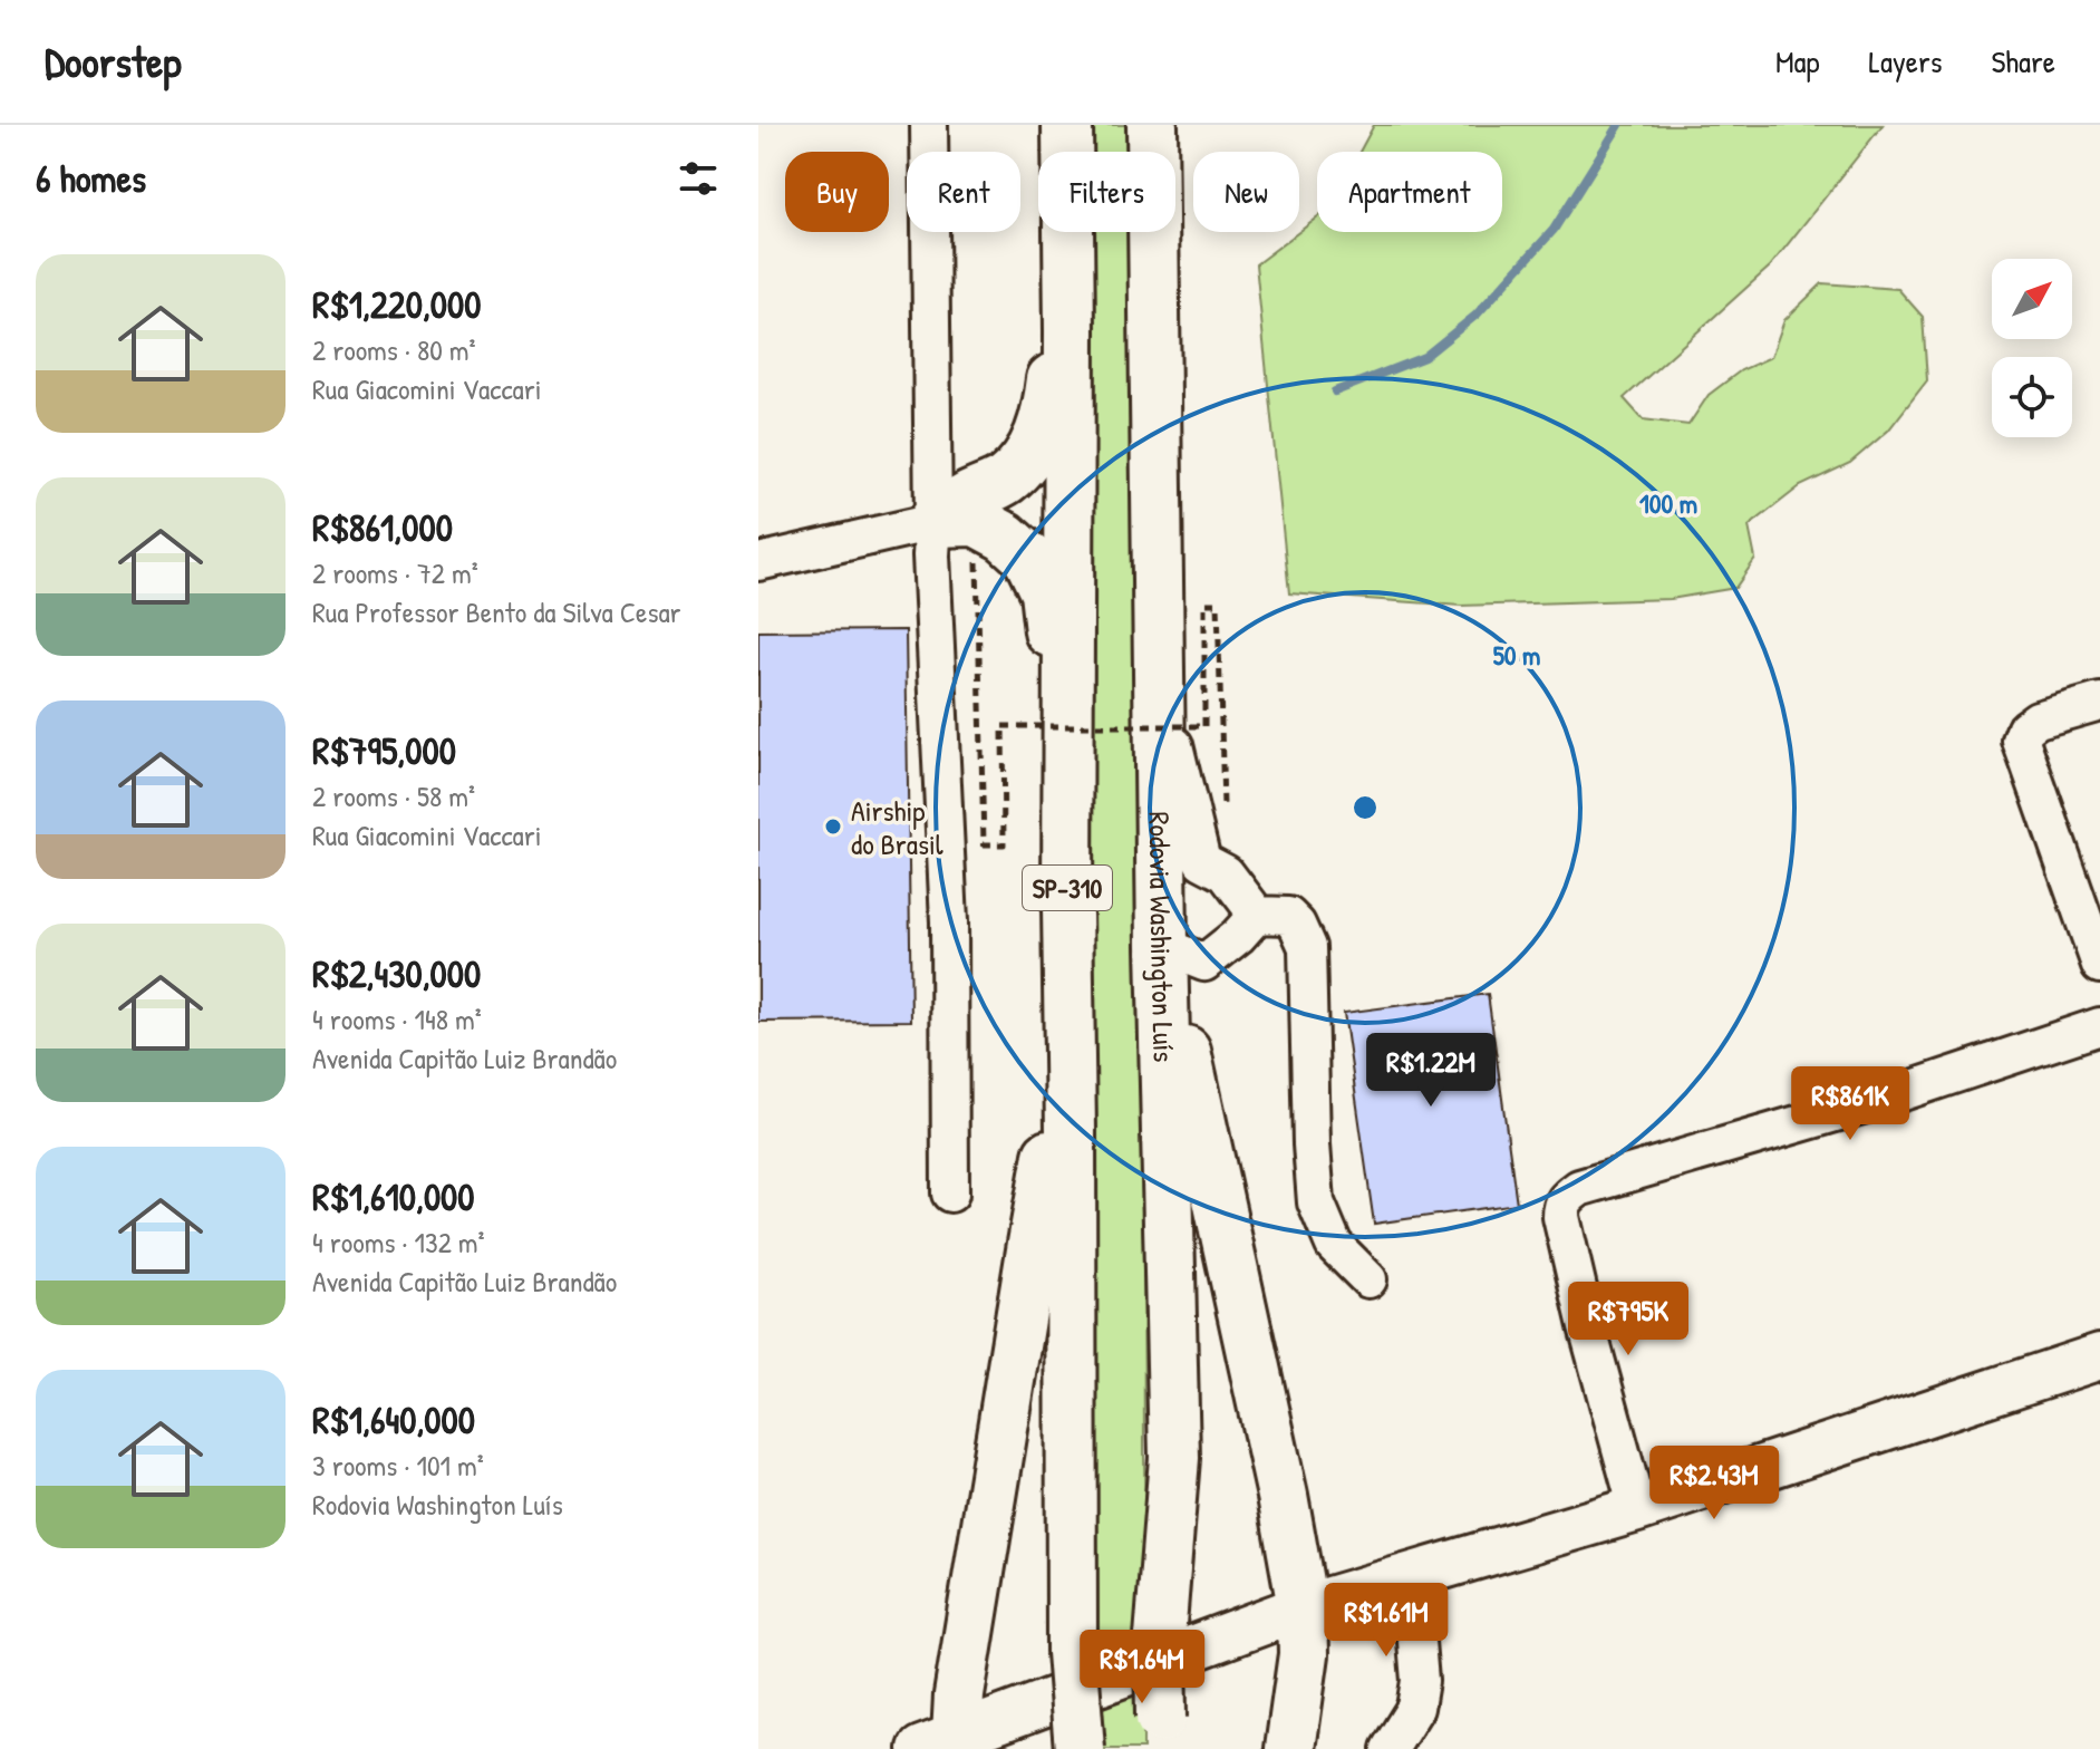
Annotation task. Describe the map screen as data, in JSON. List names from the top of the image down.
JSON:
{
  "streets": {
    "highway": ["SP-310", "Rodovia Washington Luís"]
  },
  "places": ["Airship do Brasil"],
  "north": "top right",
  "page": {
    "header": "Doorstep",
    "nav": ["Map", "Layers", "Share"],
    "heading": "6 homes",
    "chip": [
      "Buy",
      "Rent",
      "Filters",
      "New",
      "Apartment"
    ],
    "list": [
      {
        "name": "R$1,220,000",
        "note": "2 rooms · 80 m² · Rua Giacomini Vaccari"
      },
      {
        "name": "R$861,000",
        "note": "2 rooms · 72 m² · Rua Professor Bento da Silva Cesar"
      },
      {
        "name": "R$795,000",
        "note": "2 rooms · 58 m² · Rua Giacomini Vaccari"
      },
      {
        "name": "R$2,430,000",
        "note": "4 rooms · 148 m² · Avenida Capitão Luiz Brandão"
      },
      {
        "name": "R$1,610,000",
        "note": "4 rooms · 132 m² · Avenida Capitão Luiz Brandão"
      },
      {
        "name": "R$1,640,000",
        "note": "3 rooms · 101 m² · Rodovia Washington Luís"
      }
    ],
    "price": [
      "R$1.22M",
      "R$861K",
      "R$795K",
      "R$2.43M",
      "R$1.61M",
      "R$1.64M"
    ]
  },
  "rings": ["100 m", "50 m"]
}
